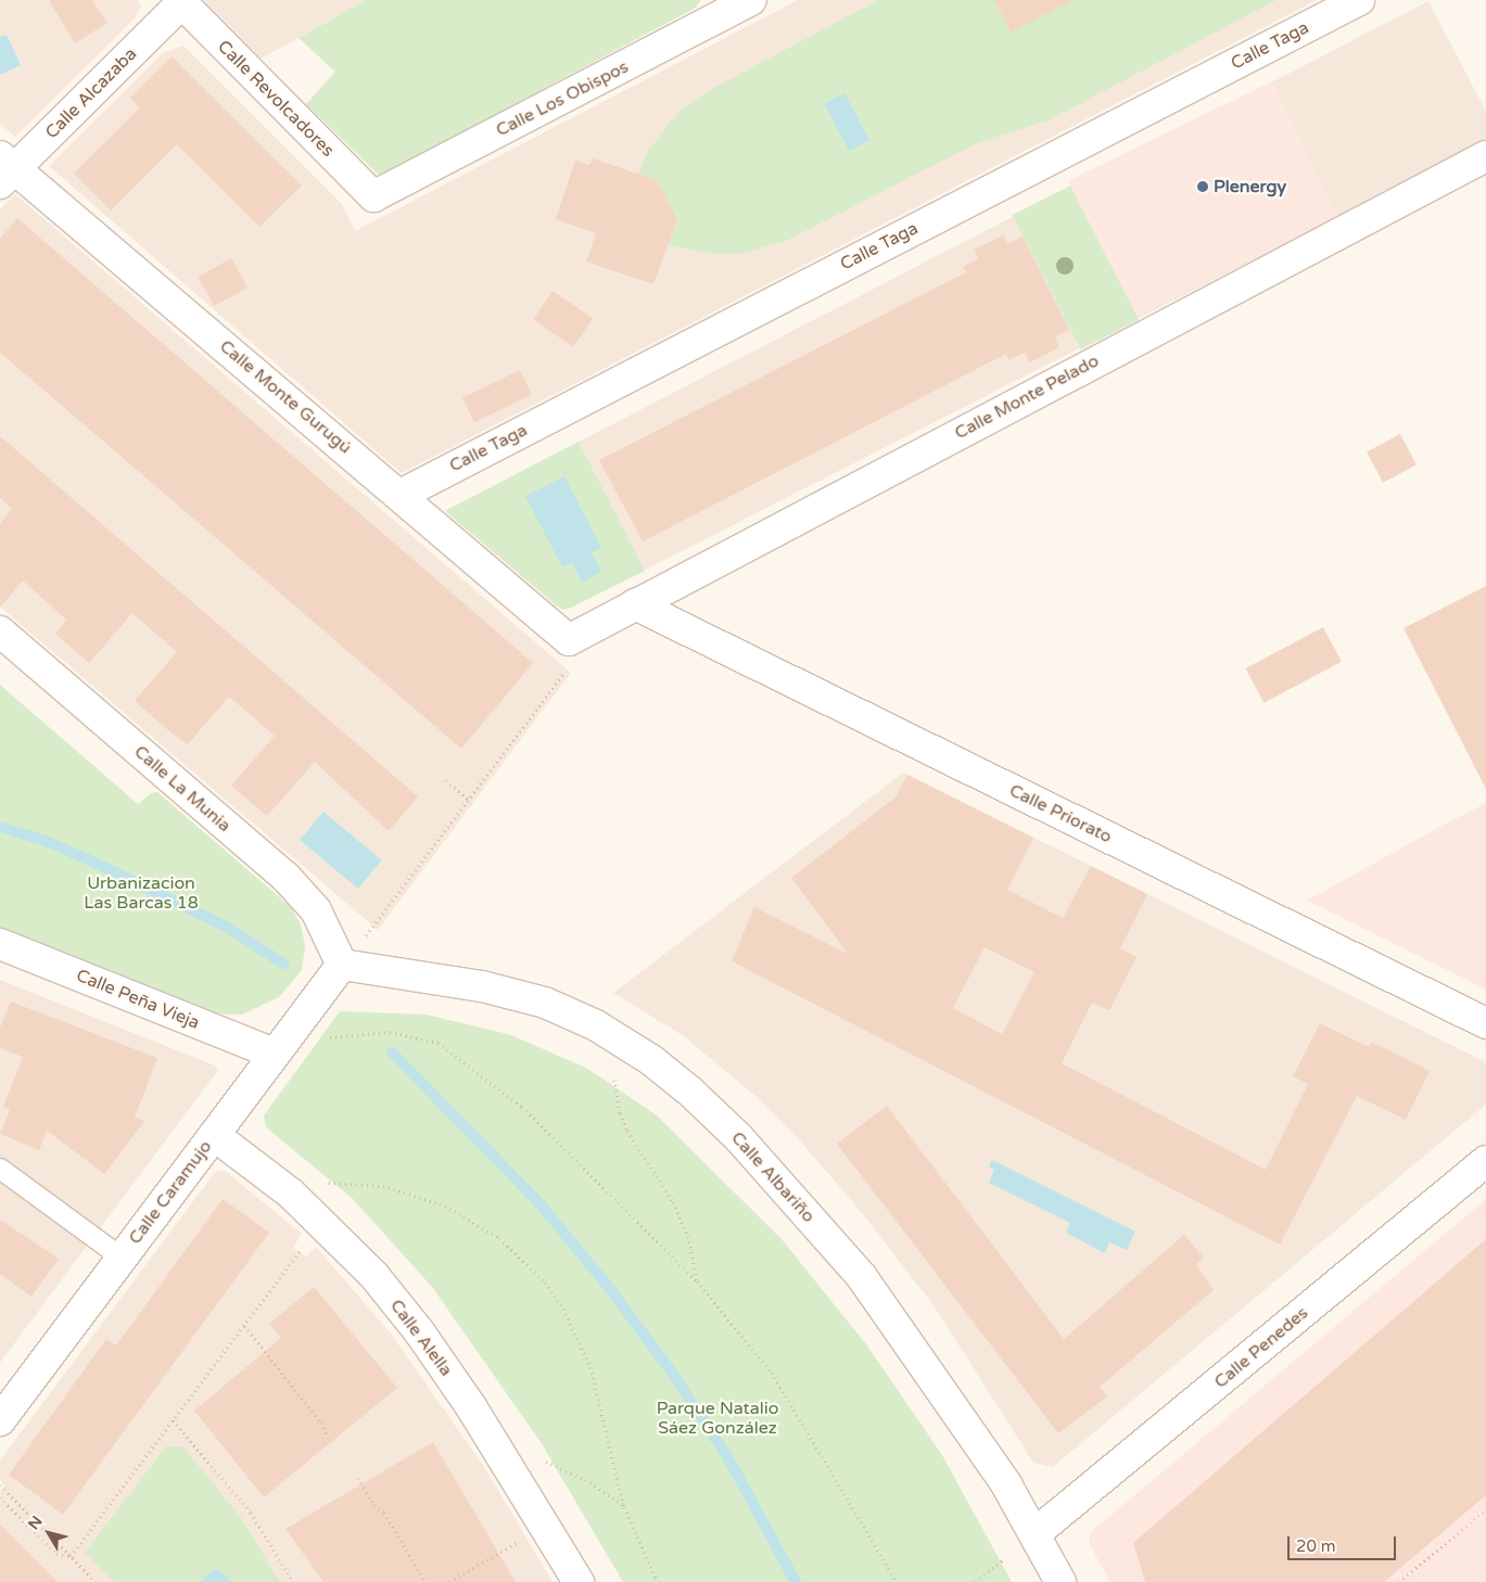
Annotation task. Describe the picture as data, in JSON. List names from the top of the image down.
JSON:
{
  "streets": {
    "street": [
      "Calle Taga",
      "Calle Alcazaba",
      "Calle Revolcadores",
      "Calle Los Obispos",
      "Calle Monte Gurugú",
      "Calle Monte Pelado",
      "Calle La Munia",
      "Calle Priorato",
      "Calle Peña Vieja",
      "Calle Albariño",
      "Calle Caramujo",
      "Calle Alella",
      "Calle Penedes"
    ]
  },
  "crossings": [
    ["Calle Taga", "Calle Monte Gurugú"],
    ["Calle Alcazaba", "Calle Revolcadores"],
    ["Calle Alcazaba", "Calle Monte Gurugú"],
    ["Calle Revolcadores", "Calle Los Obispos"],
    ["Calle Monte Gurugú", "Calle Monte Pelado"],
    ["Calle Monte Pelado", "Calle Priorato"],
    ["Calle La Munia", "Calle Albariño"],
    ["Calle La Munia", "Calle Caramujo"],
    ["Calle Peña Vieja", "Calle Caramujo"],
    ["Calle Albariño", "Calle Caramujo"],
    ["Calle Albariño", "Calle Penedes"],
    ["Calle Caramujo", "Calle Alella"]
  ],
  "parks": ["Urbanizacion Las Barcas 18", "Parque Natalio Sáez González"],
  "places": ["Plenergy"],
  "scale_bar": "20 m",
  "north": "top left"
}
